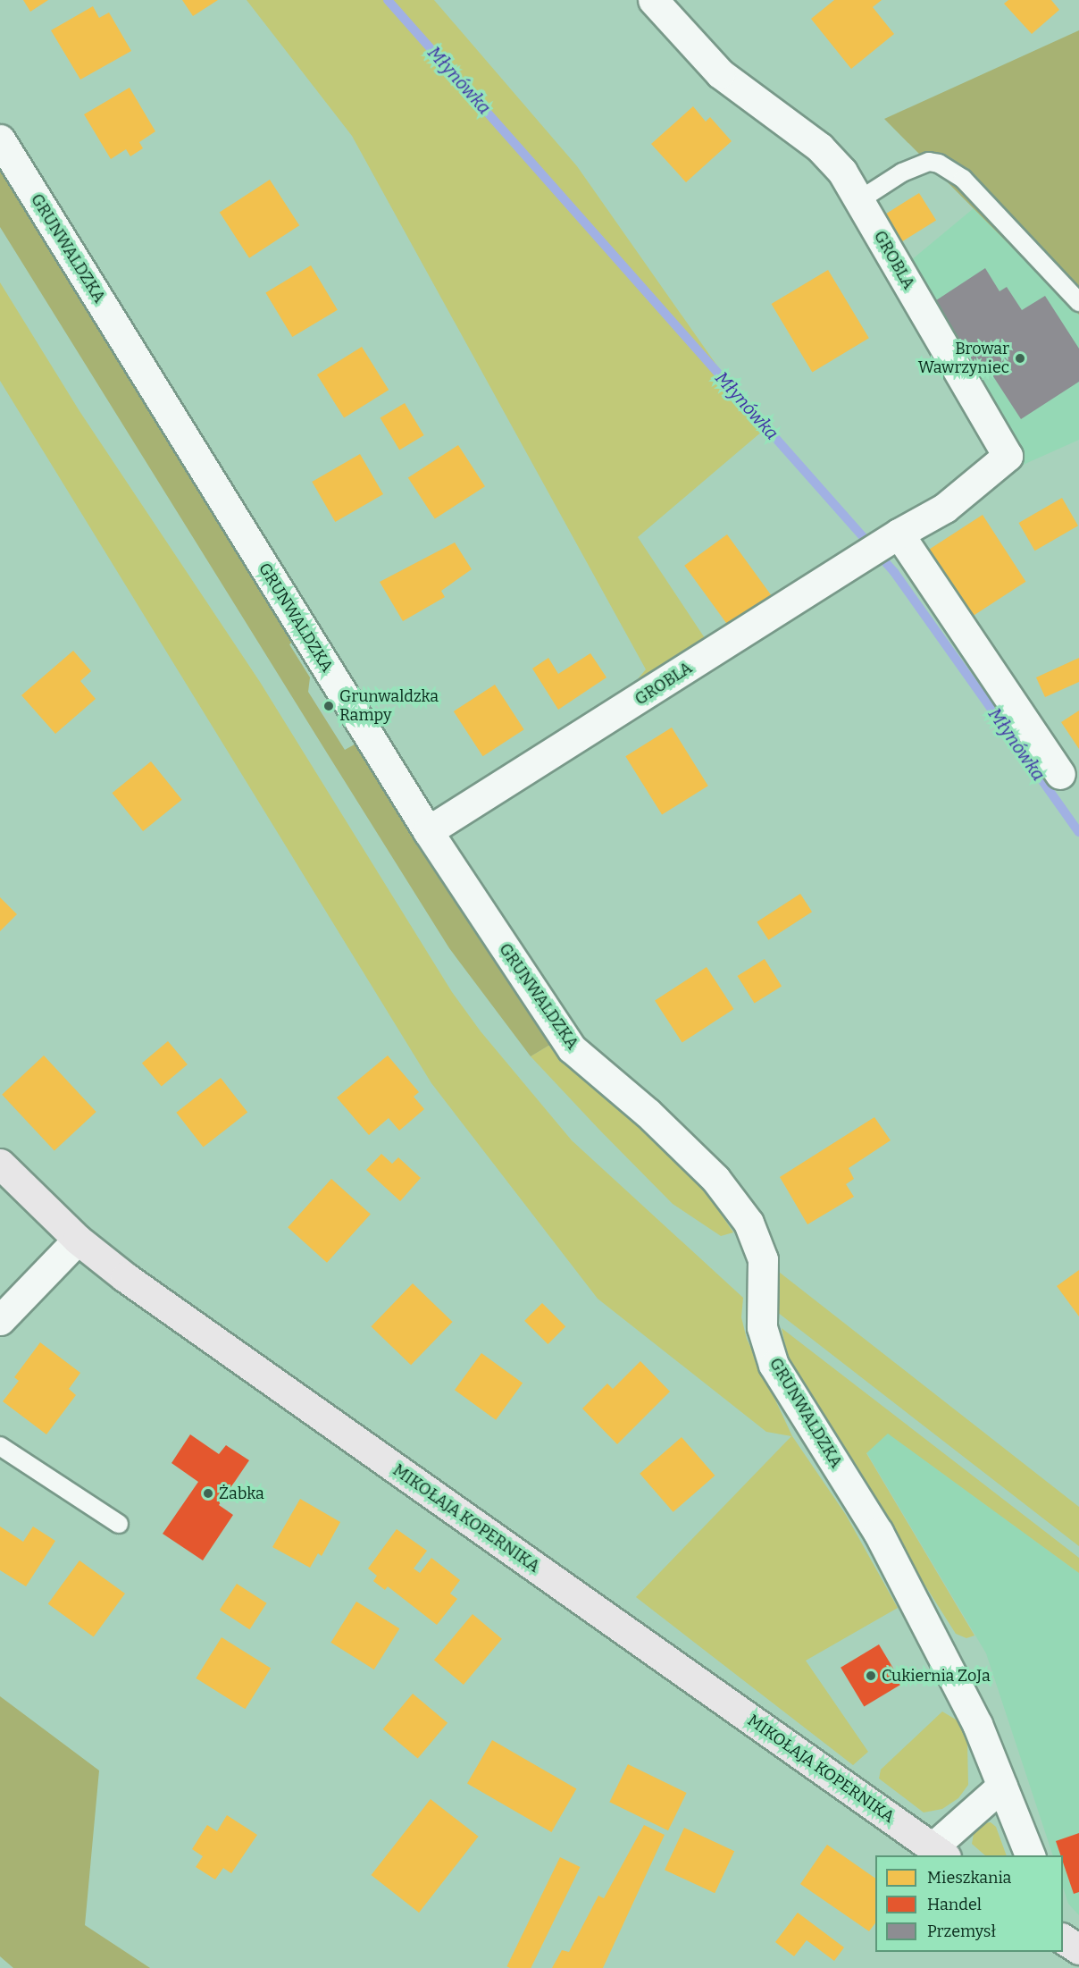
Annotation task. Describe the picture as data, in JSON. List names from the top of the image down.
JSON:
{
  "streets": {
    "main road": ["MIKOŁAJA KOPERNIKA"],
    "street": ["GRUNWALDZKA", "GROBLA"]
  },
  "crossings": [
    ["GRUNWALDZKA", "GROBLA"]
  ],
  "water": ["Młynówka"],
  "places": [
    "Browar Wawrzyniec",
    "Grunwaldzka Rampy",
    "Żabka",
    "Cukiernia ZoJa"
  ],
  "legend": ["Mieszkania", "Handel", "Przemysł"]
}
